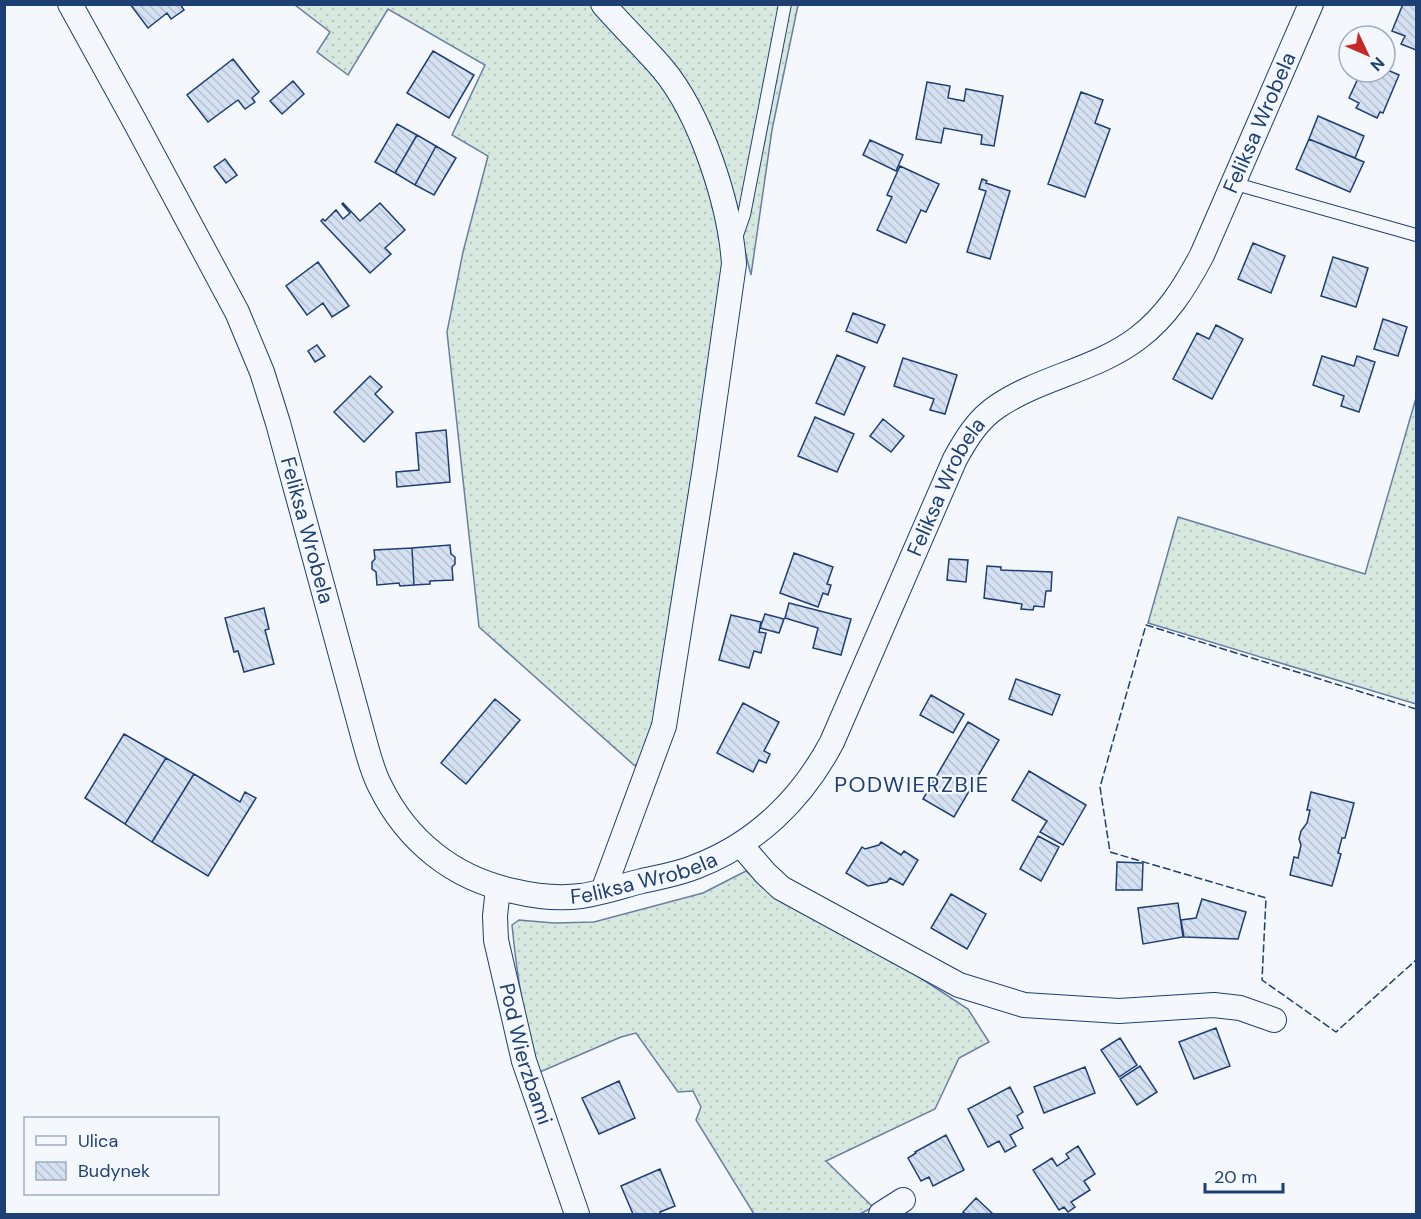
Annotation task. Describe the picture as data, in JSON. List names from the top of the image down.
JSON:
{
  "streets": {
    "street": ["Feliksa Wrobela", "Pod Wierzbami"]
  },
  "crossings": [
    ["Feliksa Wrobela", "Pod Wierzbami"]
  ],
  "districts": ["PODWIERZBIE"],
  "legend": ["Ulica", "Budynek"],
  "scale_bar": "20 m",
  "north": "bottom right"
}
